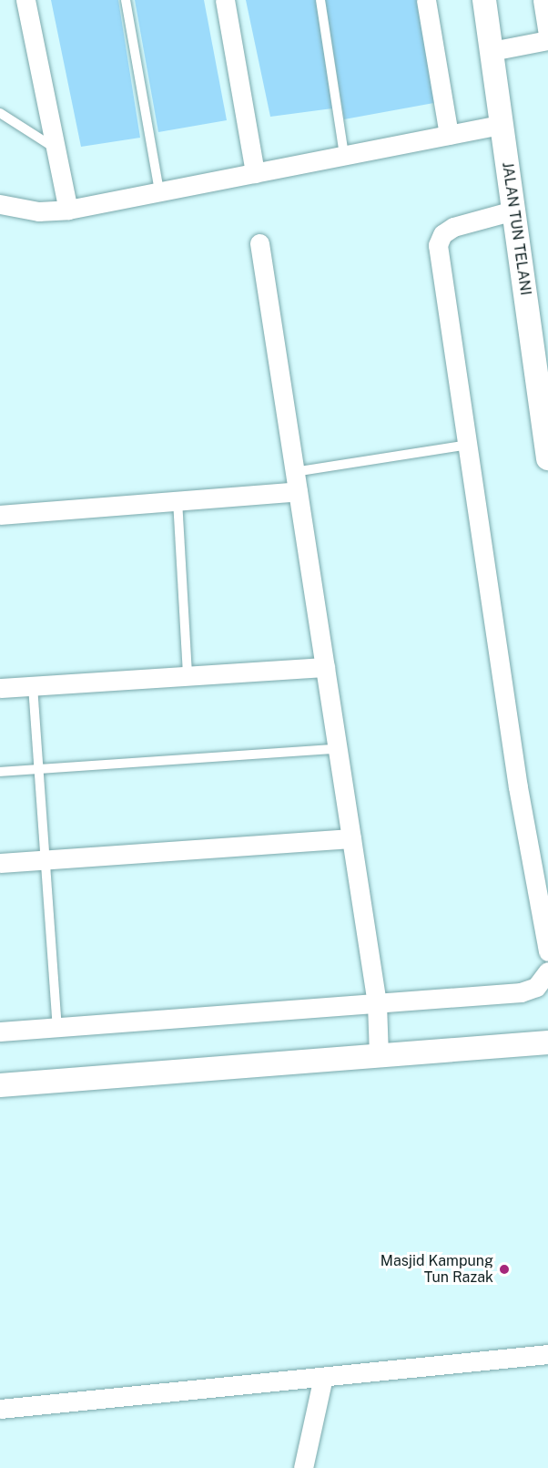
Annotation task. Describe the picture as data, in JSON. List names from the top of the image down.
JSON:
{
  "streets": {
    "street": ["JALAN TUN TELANI"]
  },
  "places": ["Masjid Kampung Tun Razak"]
}
